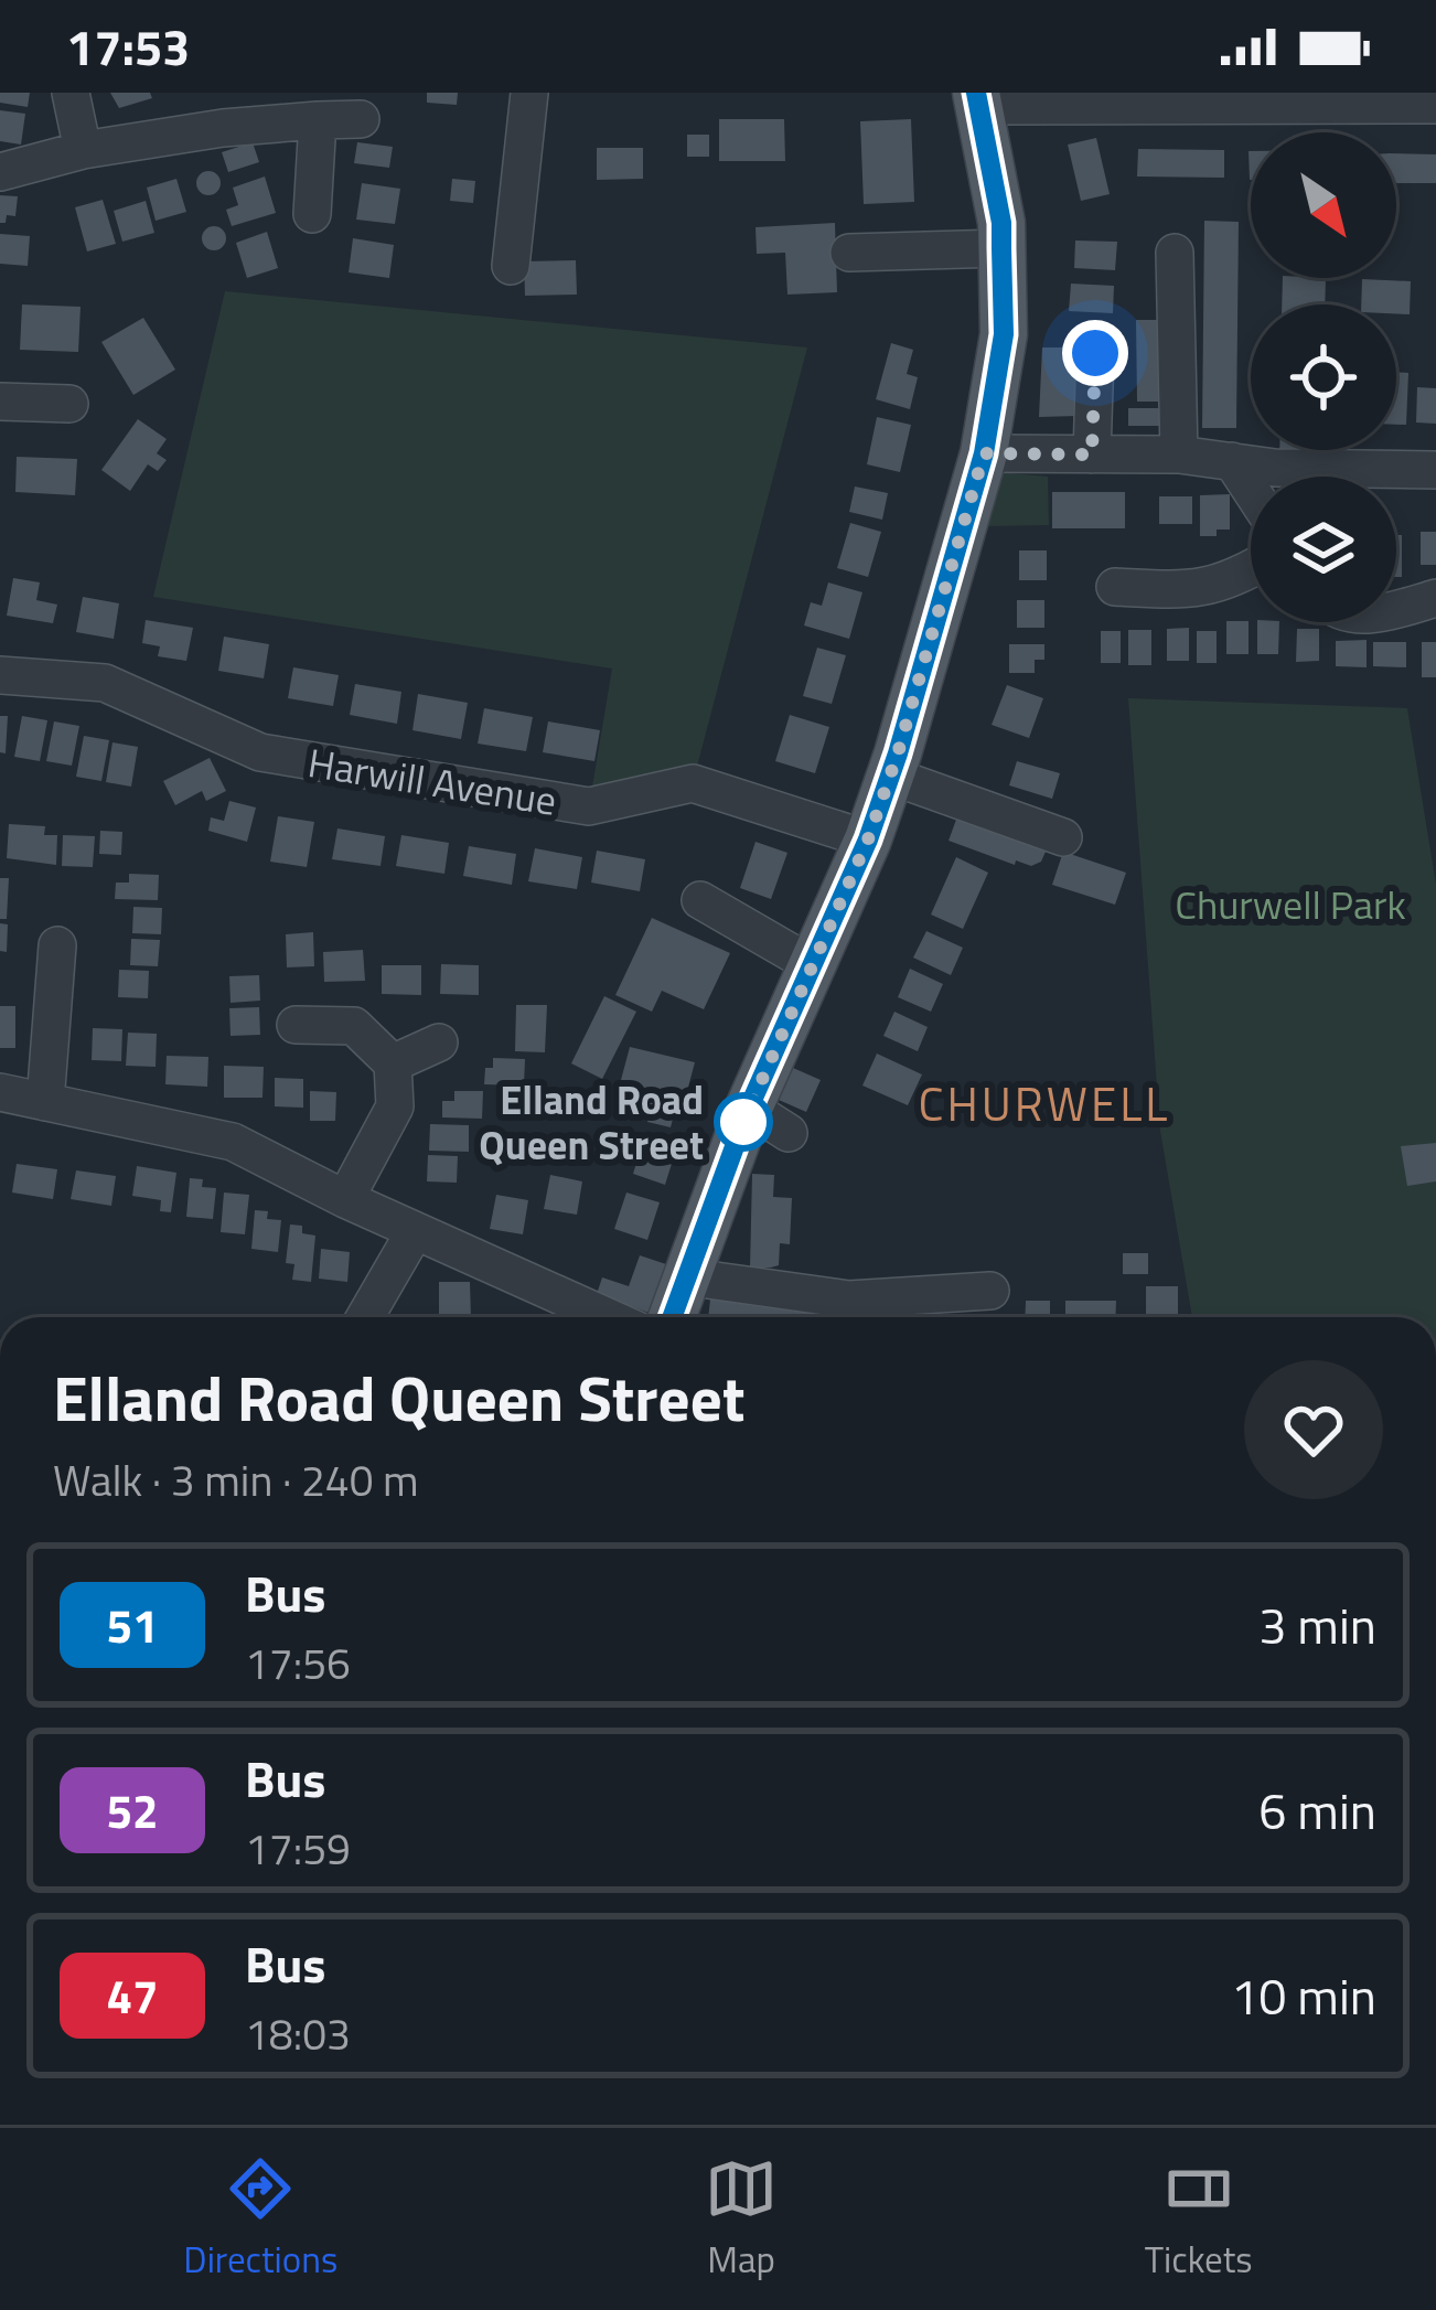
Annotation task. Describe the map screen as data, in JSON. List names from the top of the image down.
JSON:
{
  "streets": {
    "street": ["Harwill Avenue"]
  },
  "districts": ["CHURWELL"],
  "parks": ["Churwell Park"],
  "places": ["Elland Road Queen Street"],
  "lines": ["bus line 51"],
  "north": "bottom right",
  "page": {
    "status": "17:53",
    "heading": ["Elland Road Queen Street", "Walk · 3 min · 240 m"],
    "list": [
      {
        "mark": "51",
        "name": "Bus",
        "note": "17:56",
        "value": "3 min"
      },
      {
        "mark": "52",
        "name": "Bus",
        "note": "17:59",
        "value": "6 min"
      },
      {
        "mark": "47",
        "name": "Bus",
        "note": "18:03",
        "value": "10 min"
      }
    ],
    "tabs": ["Directions", "Map", "Tickets"]
  }
}
